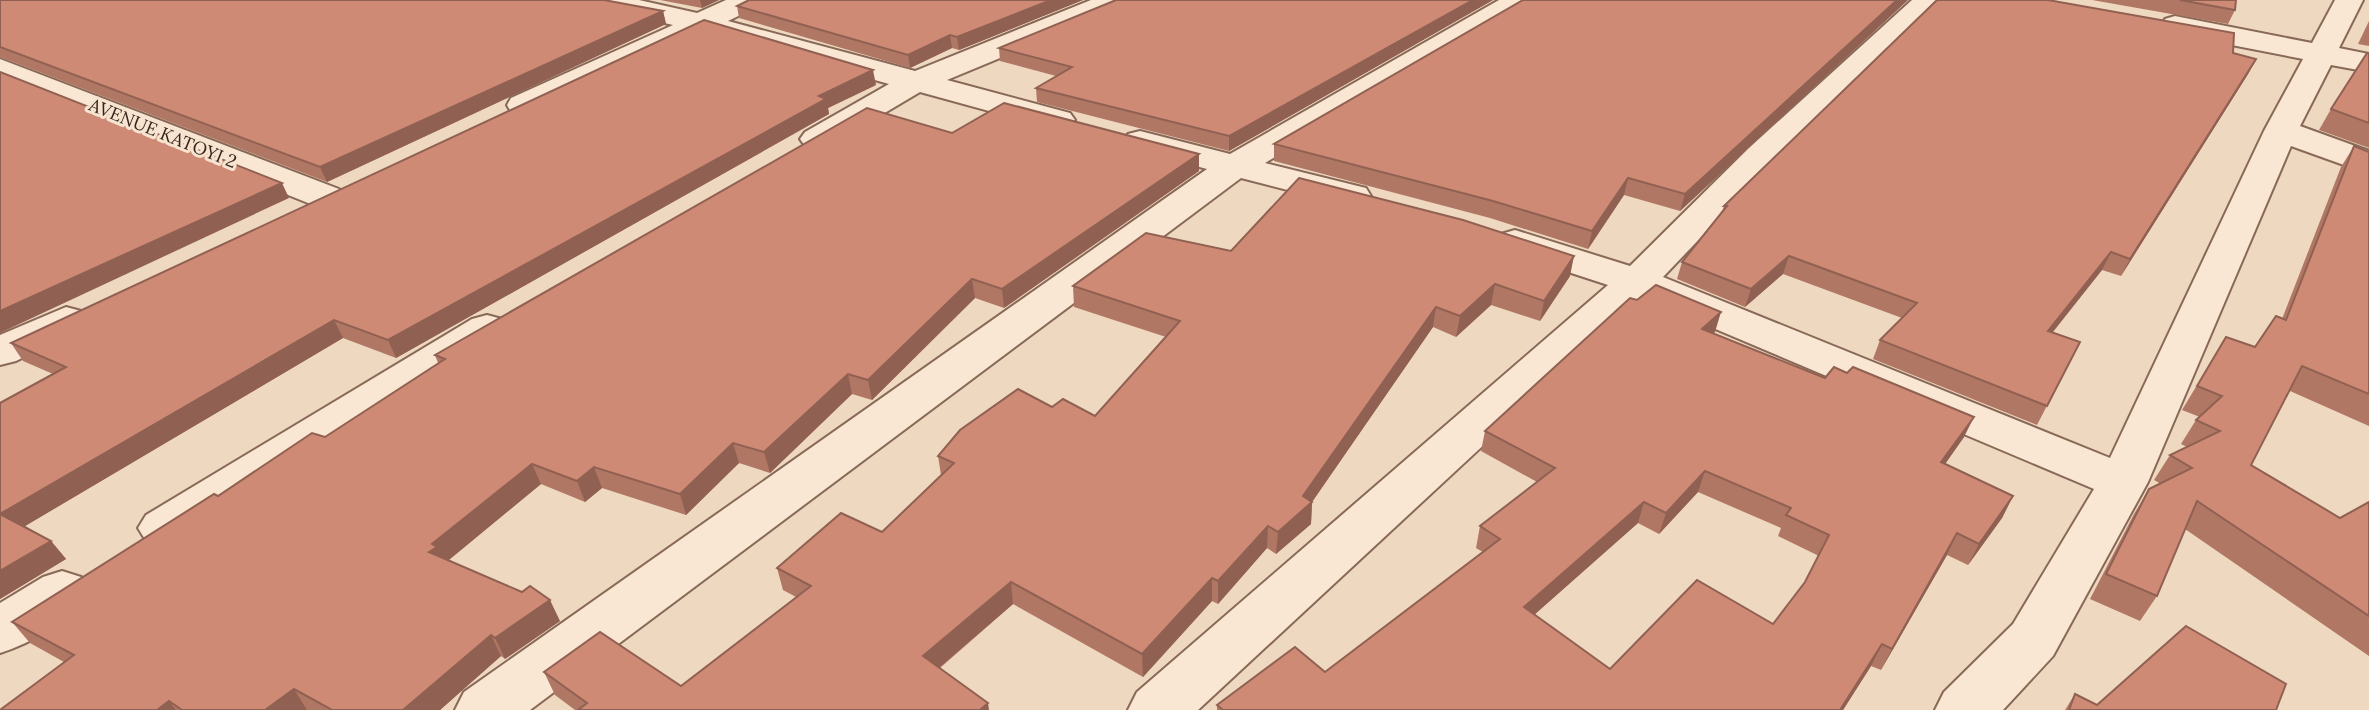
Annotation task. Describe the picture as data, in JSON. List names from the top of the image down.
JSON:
{
  "streets": {
    "street": ["AVENUE KATOYI 2"]
  }
}
